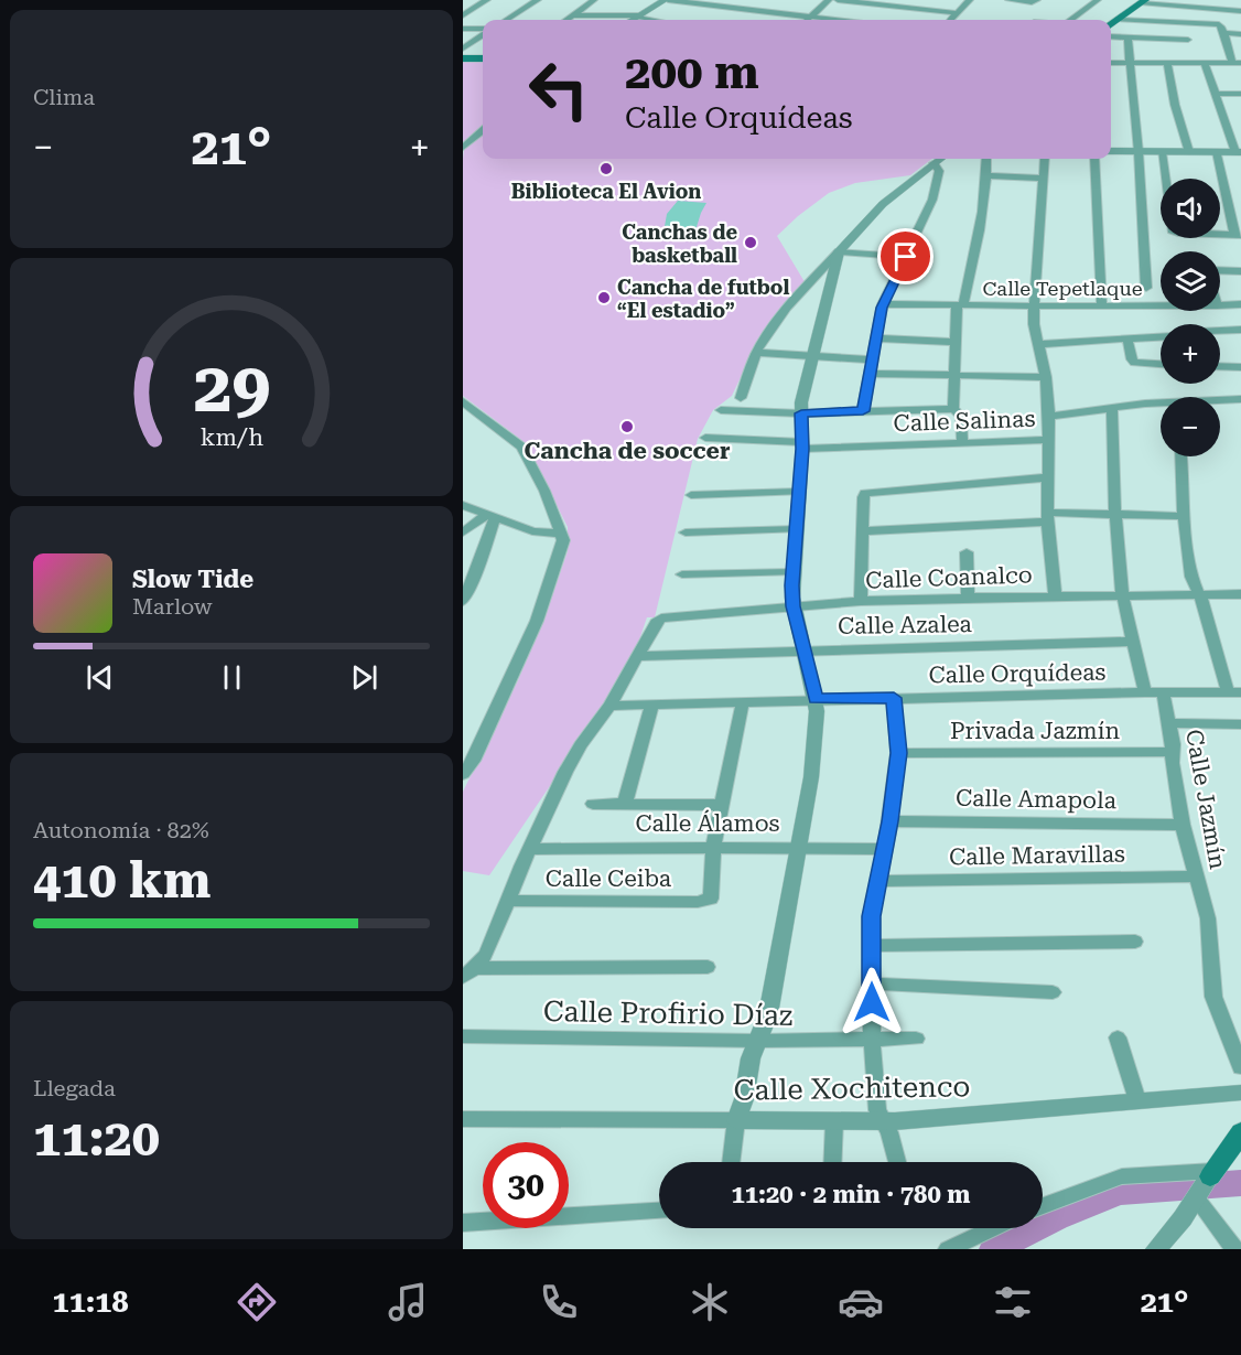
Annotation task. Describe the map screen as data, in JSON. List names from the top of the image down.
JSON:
{
  "streets": {
    "street": [
      "Calle Tepetlaque",
      "Calle Salinas",
      "Calle Coanalco",
      "Calle Azalea",
      "Calle Orquídeas",
      "Privada Jazmín",
      "Calle Amapola",
      "Calle Jazmín",
      "Calle Álamos",
      "Calle Maravillas",
      "Calle Ceiba",
      "Calle Profirio Díaz",
      "Calle Xochitenco"
    ]
  },
  "crossings": [
    ["Calle Coanalco", "Calle Azalea"],
    ["Calle Orquídeas", "Calle Jazmín"],
    ["Privada Jazmín", "Calle Jazmín"],
    ["Calle Amapola", "Calle Jazmín"],
    ["Calle Jazmín", "Calle Maravillas"],
    ["Calle Álamos", "Calle Ceiba"]
  ],
  "places": [
    "Biblioteca El Avion",
    "Canchas de basketball",
    "Cancha de futbol “El estadio”",
    "Cancha de soccer"
  ],
  "page": {
    "tile": [
      "Clima",
      ["Autonomía · 82%", "410 km"],
      ["Llegada", "11:20"]
    ],
    "turn": ["200 m", "Calle Orquídeas"],
    "heat": ["−", "21°", "+"],
    "map_buttons": ["+", "−"],
    "song": ["Slow Tide", "Marlow"],
    "limit": "30",
    "trip": "11:20 · 2 min · 780 m",
    "tabs": ["11:18", "21°"],
    "gauge": ["29", "km/h"]
  }
}
